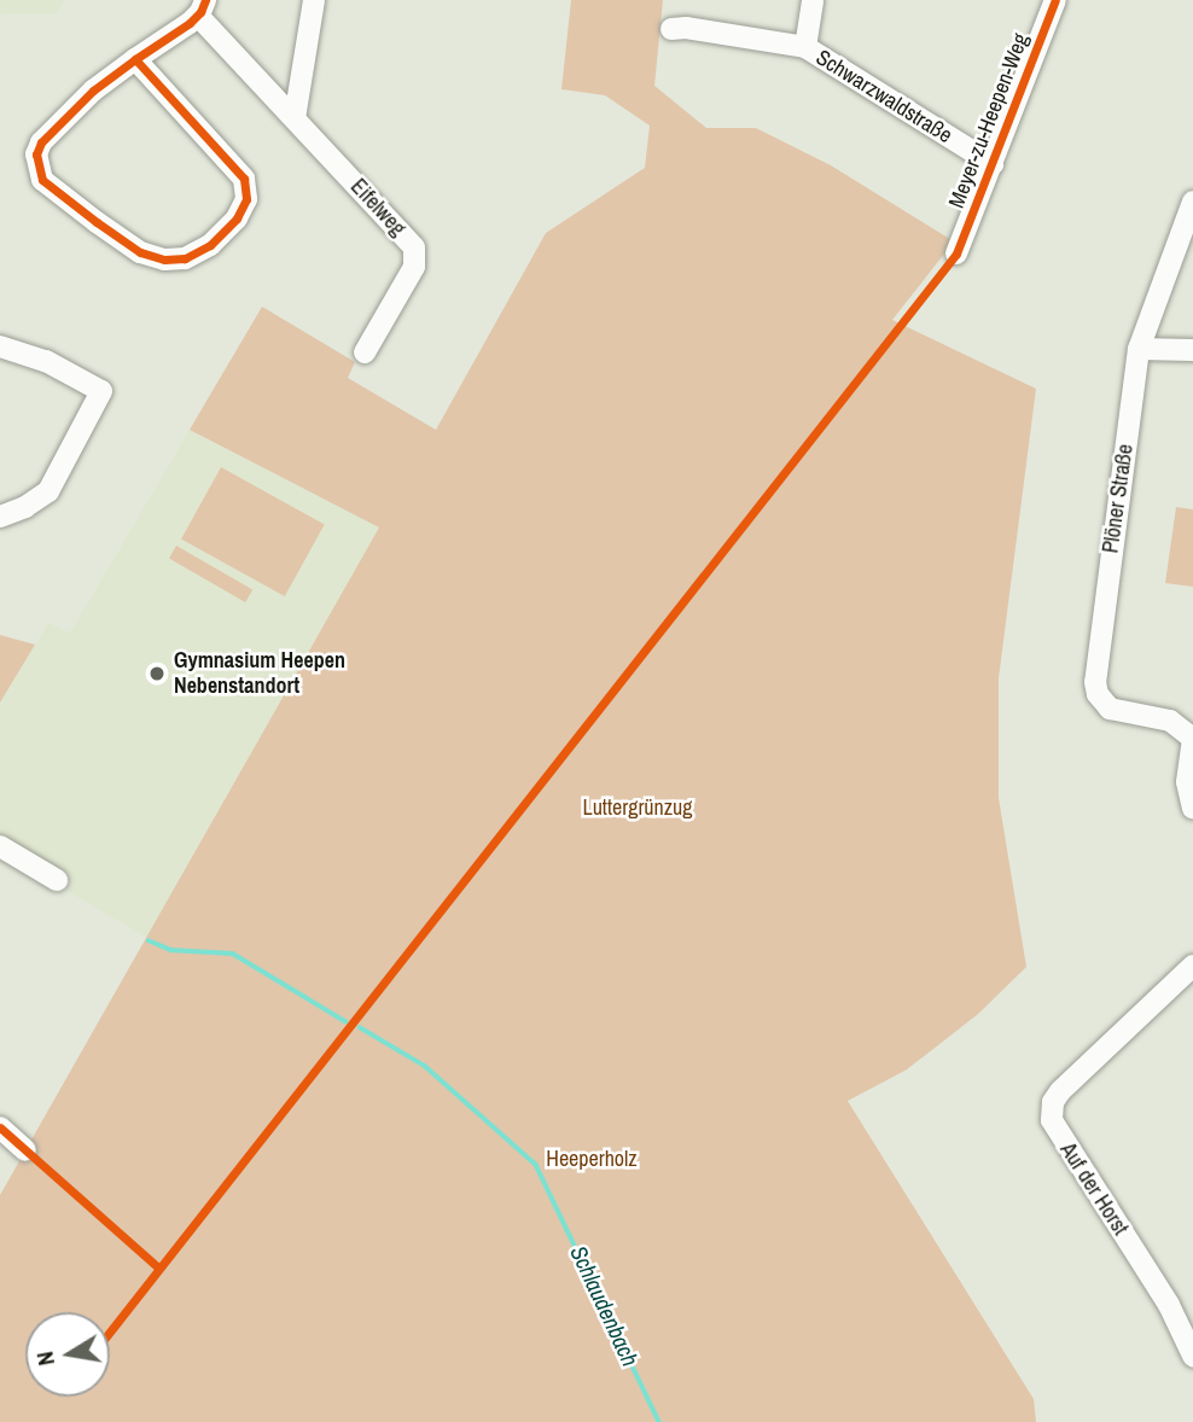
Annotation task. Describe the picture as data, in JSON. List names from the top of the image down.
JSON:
{
  "streets": {
    "street": [
      "Schwarzwaldstraße",
      "Meyer-zu-Heepen-Weg",
      "Eifelweg",
      "Plöner Straße",
      "Auf der Horst"
    ]
  },
  "crossings": [
    ["Schwarzwaldstraße", "Meyer-zu-Heepen-Weg"]
  ],
  "water": ["Schlaudenbach"],
  "parks": ["Luttergrünzug", "Heeperholz"],
  "places": ["Gymnasium Heepen Nebenstandort"],
  "north": "left"
}
